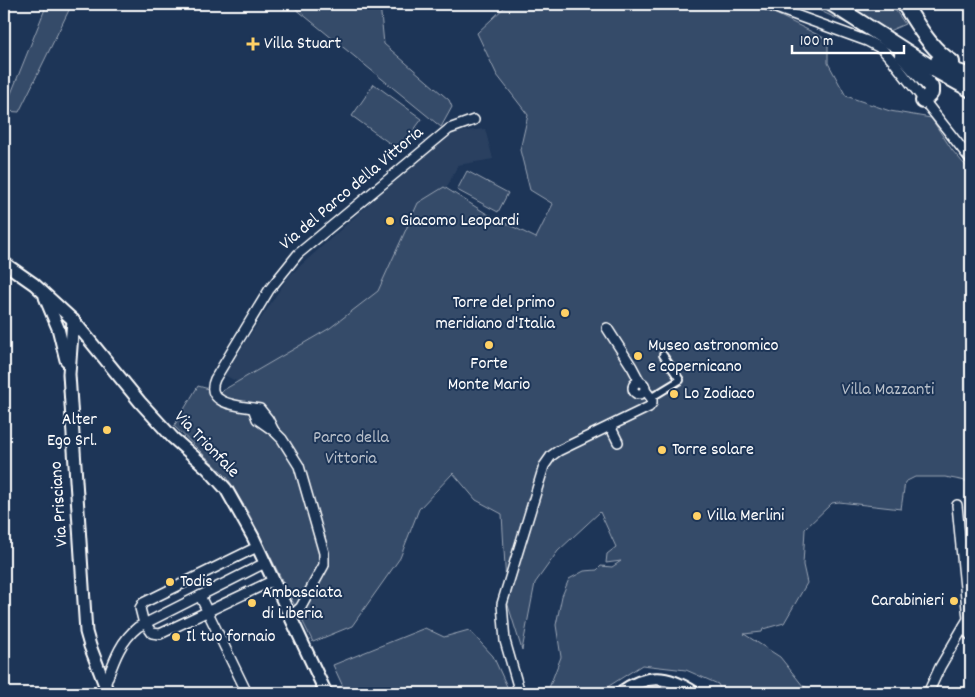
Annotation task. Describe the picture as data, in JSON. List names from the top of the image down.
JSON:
{
  "streets": {
    "main road": ["Via Trionfale", "Via Prisciano"],
    "street": ["Via del Parco della Vittoria"]
  },
  "crossings": [
    ["Via del Parco della Vittoria", "Via Trionfale"],
    ["Via Trionfale", "Via Prisciano"]
  ],
  "parks": ["Villa Mazzanti", "Parco della Vittoria"],
  "places": {
    "health": ["Villa Stuart"],
    "other": [
      "Giacomo Leopardi",
      "Torre del primo meridiano d'Italia",
      "Forte Monte Mario",
      "Museo astronomico e copernicano",
      "Lo Zodiaco",
      "Alter Ego Srl.",
      "Torre solare",
      "Villa Merlini",
      "Todis",
      "Carabinieri",
      "Ambasciata di Liberia",
      "Il tuo fornaio"
    ]
  },
  "scale_bar": "100 m"
}
